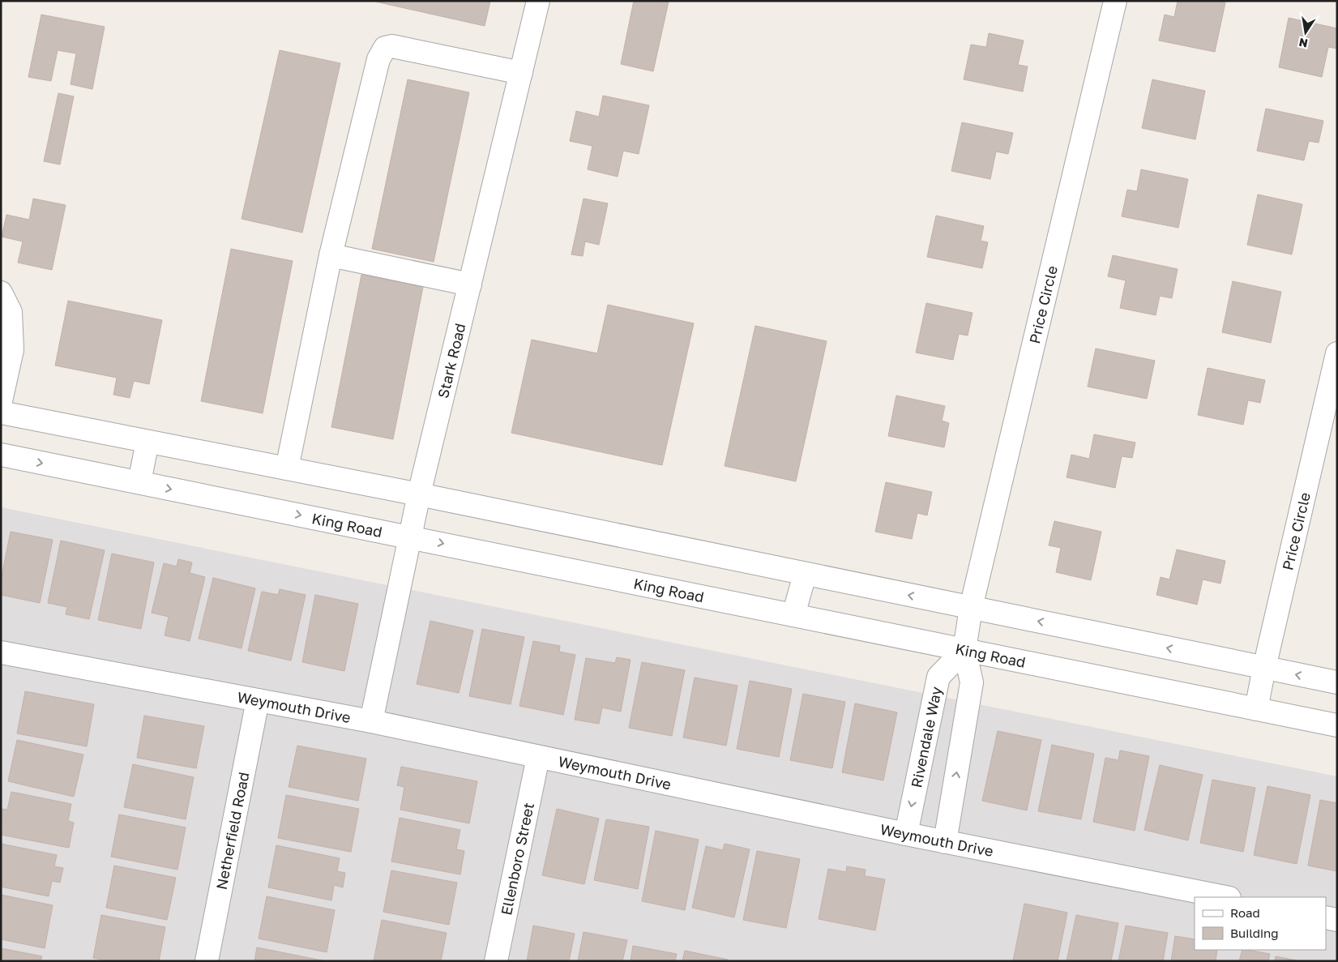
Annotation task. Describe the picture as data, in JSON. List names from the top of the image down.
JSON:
{
  "streets": {
    "street": [
      "Price Circle",
      "Stark Road",
      "King Road",
      "Weymouth Drive",
      "Rivendale Way",
      "Netherfield Road",
      "Ellenboro Street"
    ]
  },
  "crossings": [
    ["Price Circle", "King Road"],
    ["Stark Road", "King Road"],
    ["Stark Road", "Weymouth Drive"],
    ["King Road", "Rivendale Way"],
    ["Weymouth Drive", "Rivendale Way"],
    ["Weymouth Drive", "Netherfield Road"],
    ["Weymouth Drive", "Ellenboro Street"]
  ],
  "legend": ["Road", "Building"],
  "north": "bottom"
}
